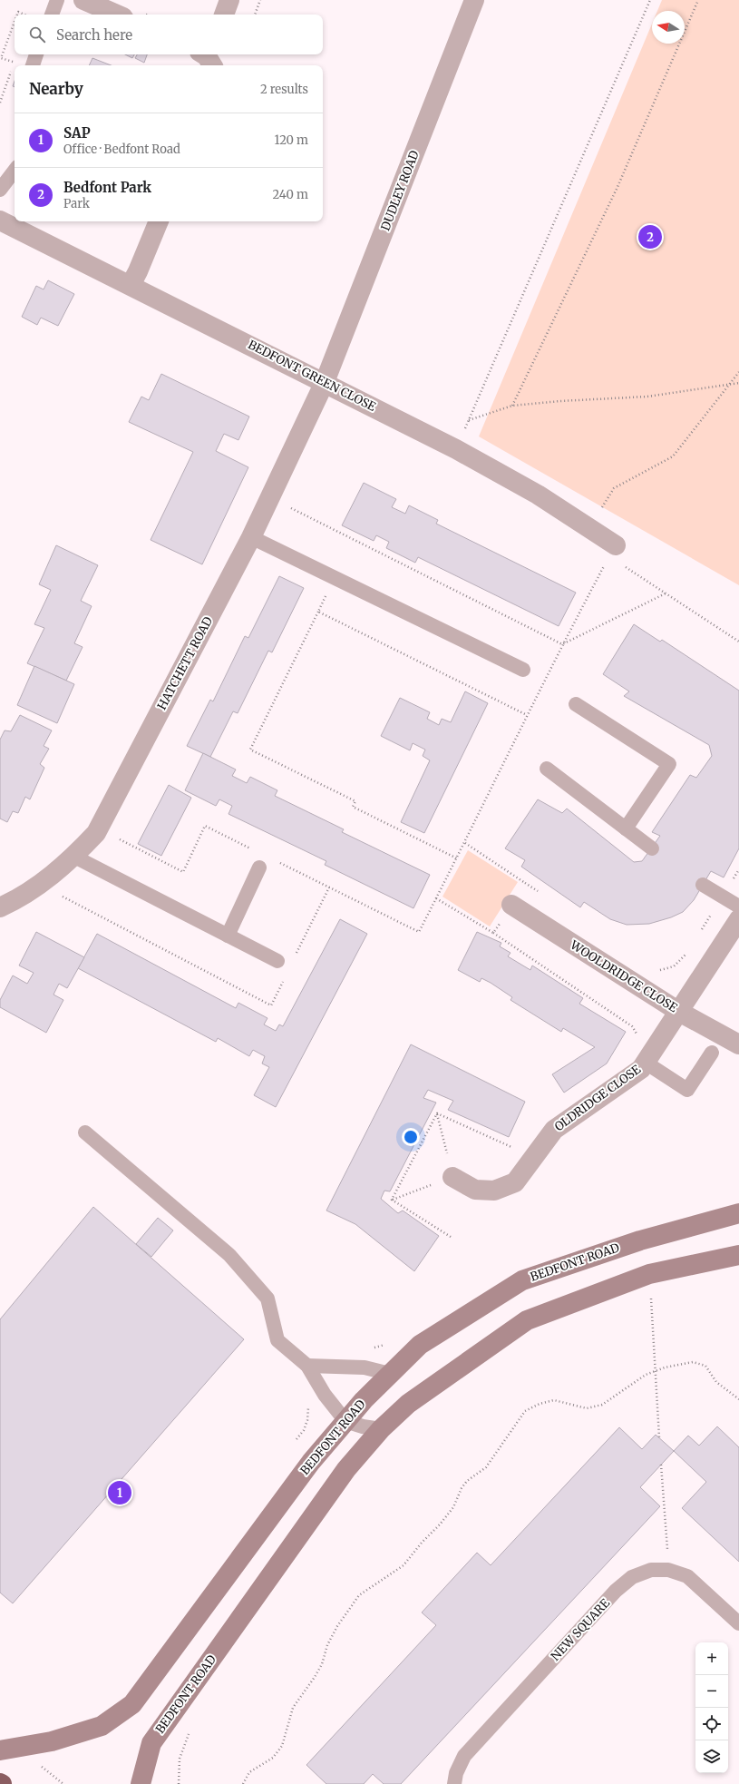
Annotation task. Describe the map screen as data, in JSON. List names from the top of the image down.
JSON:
{
  "streets": {
    "street": [
      "DUDLEY ROAD",
      "BEDFONT GREEN CLOSE",
      "HATCHETT ROAD",
      "WOOLDRIDGE CLOSE",
      "OLDRIDGE CLOSE",
      "BEDFONT ROAD"
    ],
    "lane": ["NEW SQUARE"]
  },
  "crossings": [
    ["DUDLEY ROAD", "BEDFONT GREEN CLOSE"],
    ["DUDLEY ROAD", "HATCHETT ROAD"],
    ["BEDFONT GREEN CLOSE", "HATCHETT ROAD"],
    ["WOOLDRIDGE CLOSE", "OLDRIDGE CLOSE"]
  ],
  "north": "left",
  "page": {
    "search": "Search here",
    "heading": ["Nearby", "2 results"],
    "list": [
      {
        "mark": "1",
        "name": "SAP",
        "note": "Office · Bedfont Road",
        "value": "120 m"
      },
      {
        "mark": "2",
        "name": "Bedfont Park",
        "note": "Park",
        "value": "240 m"
      }
    ],
    "pins": ["2", "1"],
    "map_buttons": ["+", "−"]
  }
}
